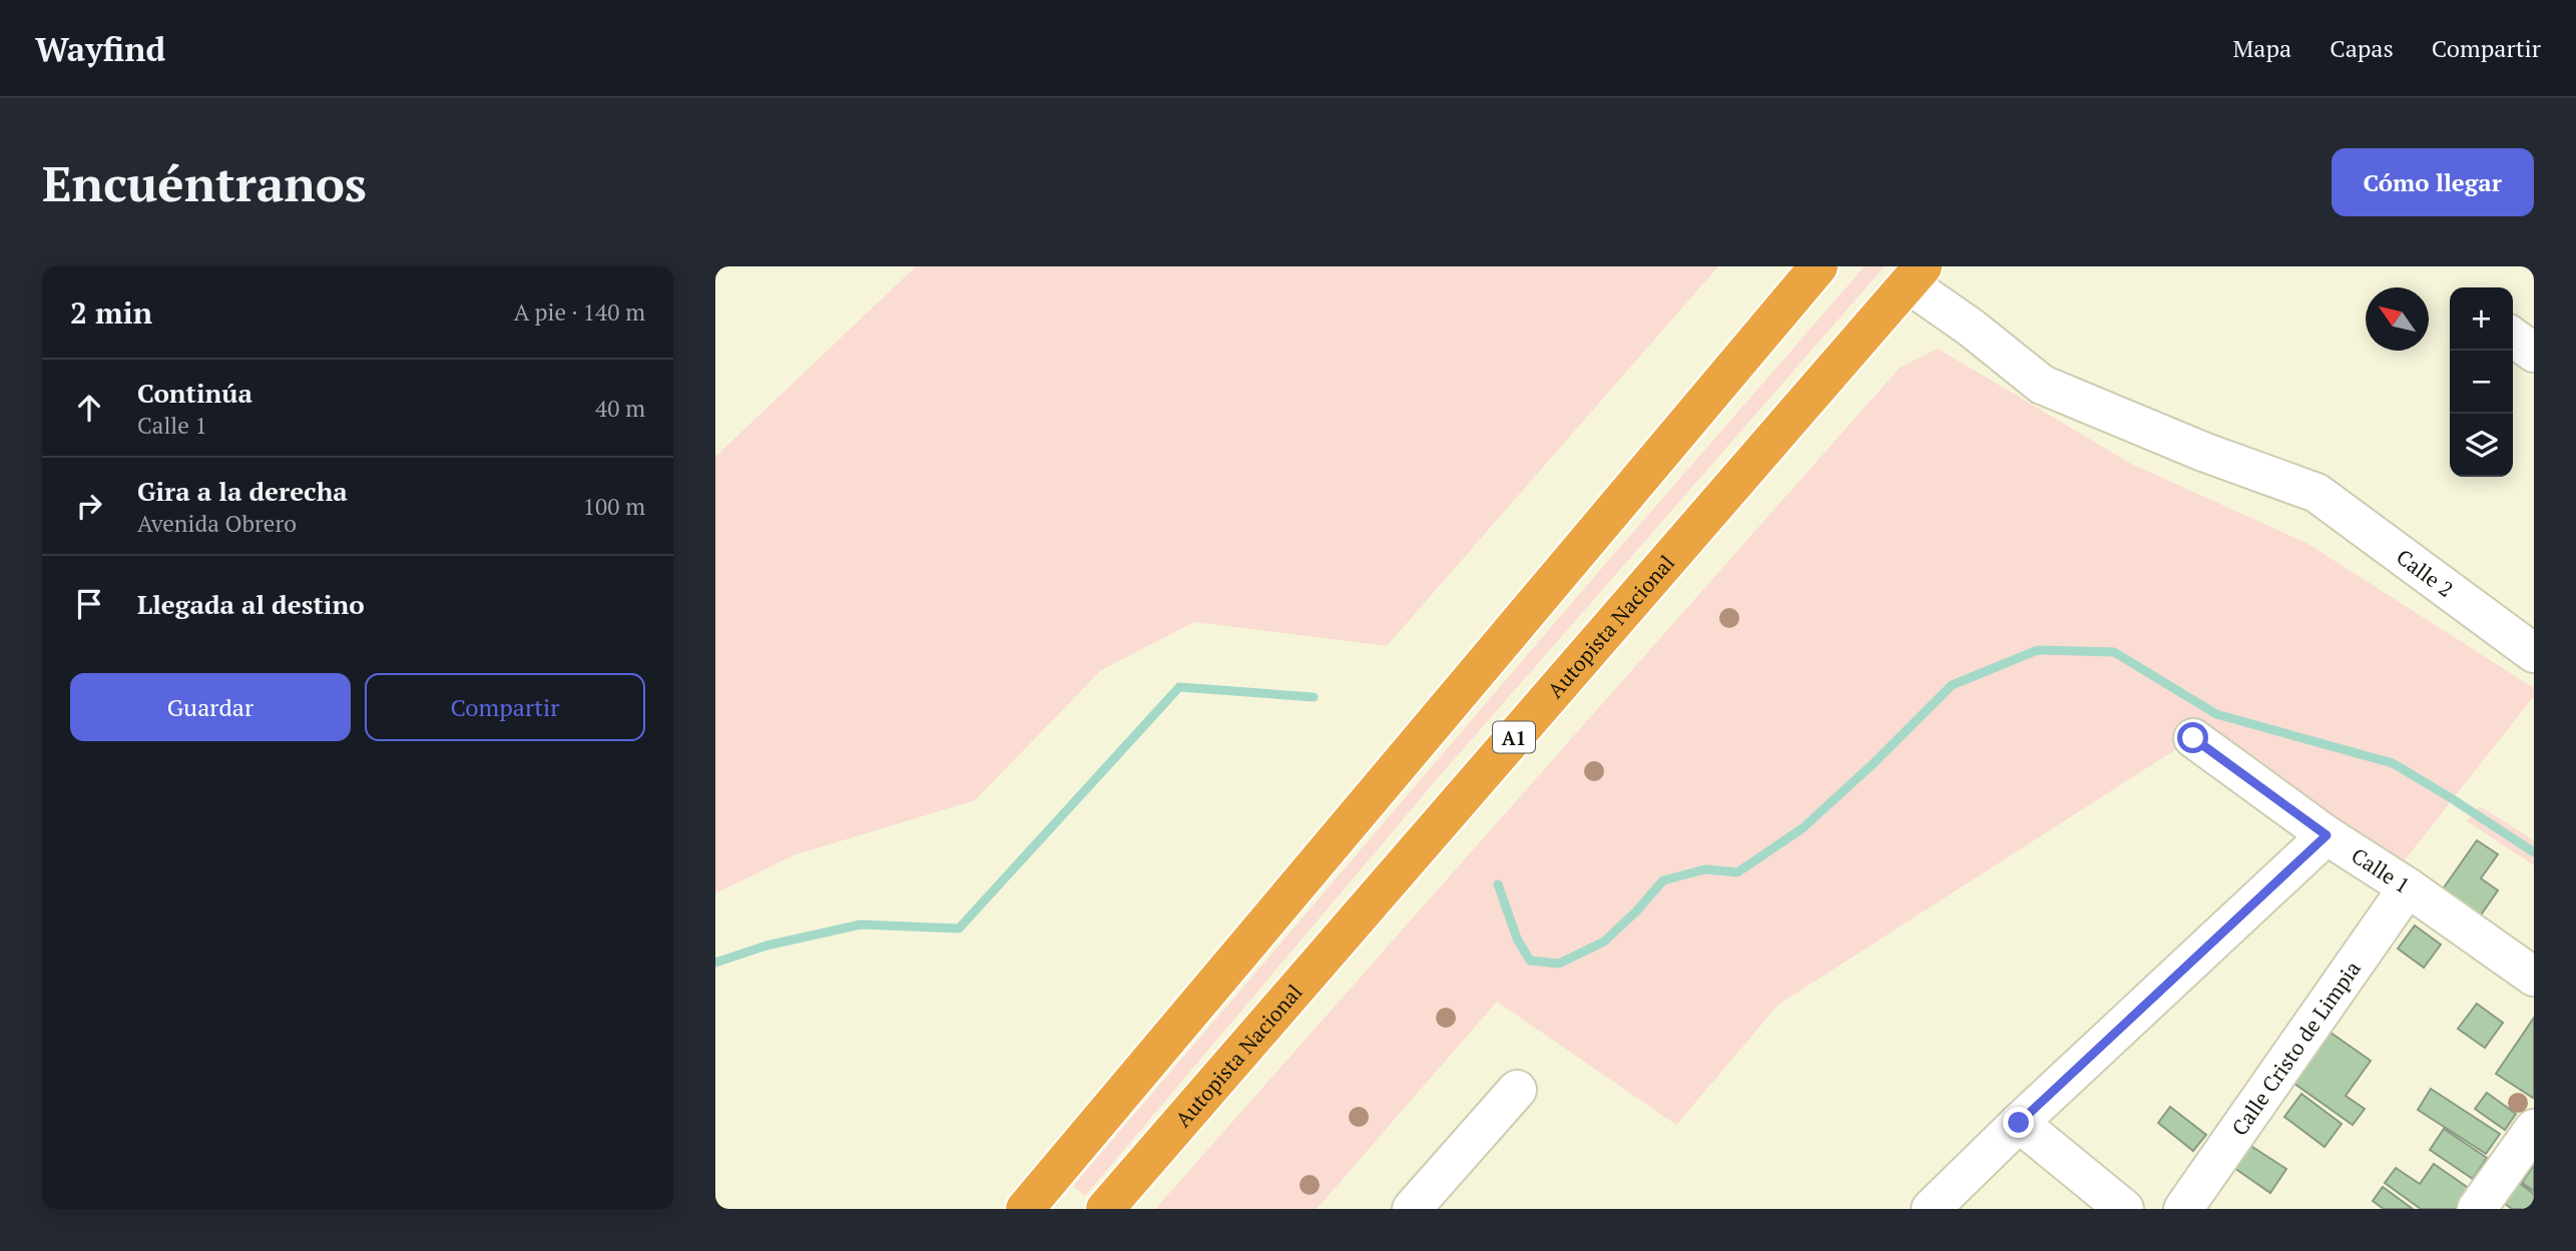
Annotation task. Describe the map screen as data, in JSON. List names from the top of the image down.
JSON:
{
  "streets": {
    "highway": ["Autopista Nacional", "A1"],
    "street": ["Calle 2", "Calle 1", "Calle Cristo de Limpia"]
  },
  "crossings": [
    ["Calle 2", "Autopista Nacional"],
    ["Calle 1", "Calle Cristo de Limpia"]
  ],
  "north": "top left",
  "page": {
    "header": "Wayfind",
    "nav": ["Mapa", "Capas", "Compartir"],
    "buttons": [
      "Cómo llegar",
      ["Guardar", "Compartir"]
    ],
    "title": "Encuéntranos",
    "heading": ["2 min", "A pie · 140 m"],
    "map_buttons": ["+", "−"],
    "list": [
      ["Continúa", "Calle 1", "40 m"],
      ["Gira a la derecha", "Avenida Obrero", "100 m"],
      "Llegada al destino"
    ]
  }
}
